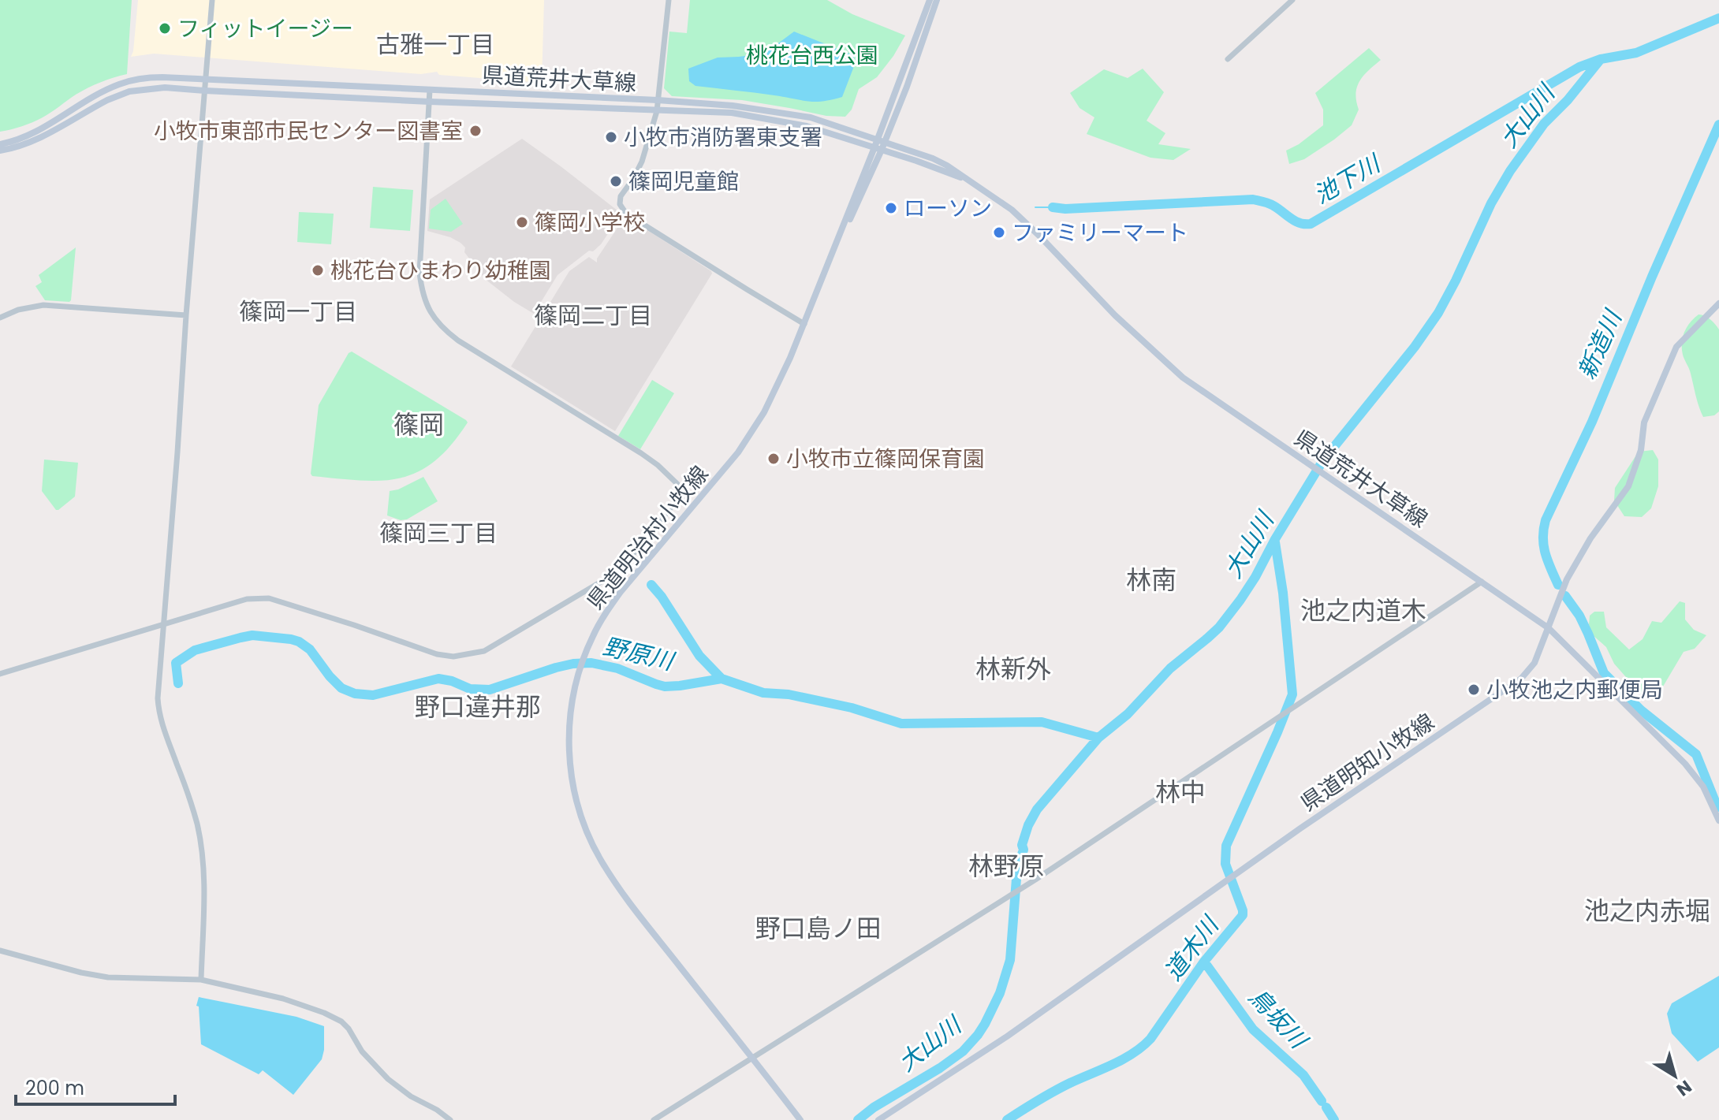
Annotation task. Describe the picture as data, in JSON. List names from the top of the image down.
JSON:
{
  "streets": {
    "main road": ["県道荒井大草線", "県道明治村小牧線", "県道明知小牧線"]
  },
  "crossings": [
    ["県道荒井大草線", "県道明治村小牧線"],
    ["県道荒井大草線", "県道明知小牧線"]
  ],
  "districts": [
    "古雅一丁目",
    "篠岡一丁目",
    "篠岡二丁目",
    "篠岡",
    "篠岡三丁目",
    "林南",
    "池之内道木",
    "林新外",
    "野口違井那",
    "林中",
    "林野原",
    "池之内赤堀",
    "野口島ノ田"
  ],
  "water": [
    "大山川",
    "池下川",
    "新造川",
    "野原川",
    "道木川",
    "鳥坂川"
  ],
  "parks": ["桃花台西公園"],
  "places": [
    "フィットイージー",
    "小牧市東部市民センター図書室",
    "小牧市消防署東支署",
    "篠岡児童館",
    "ローソン",
    "篠岡小学校",
    "ファミリーマート",
    "桃花台ひまわり幼稚園",
    "小牧市立篠岡保育園",
    "小牧池之内郵便局"
  ],
  "scale_bar": "200 m",
  "north": "bottom right"
}
